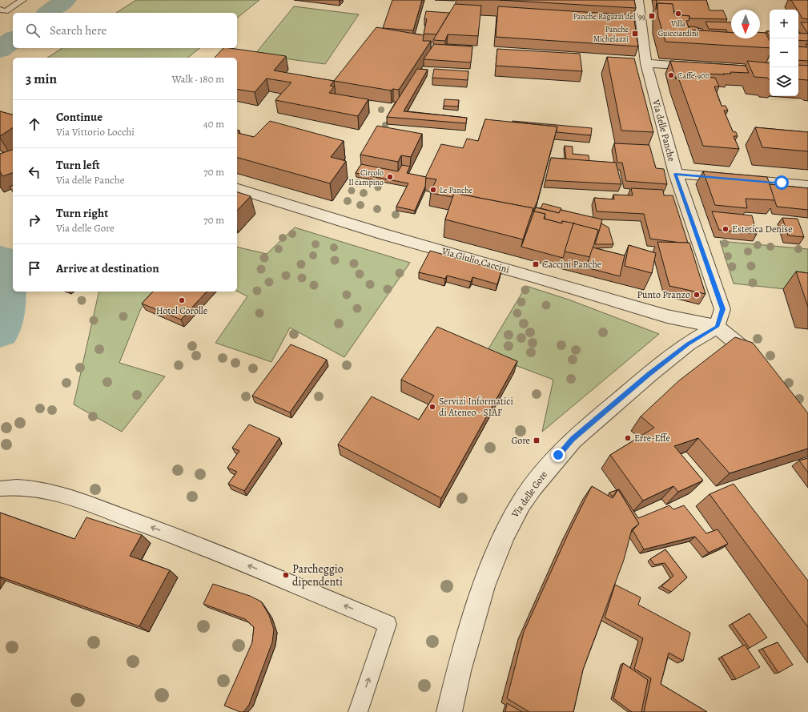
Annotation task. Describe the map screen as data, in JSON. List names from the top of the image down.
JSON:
{
  "streets": {
    "street": ["Via delle Panche", "Via Giulio Caccini", "Via delle Gore"]
  },
  "crossings": [
    ["Via delle Panche", "Via Giulio Caccini"],
    ["Via delle Panche", "Via delle Gore"],
    ["Via Giulio Caccini", "Via delle Gore"]
  ],
  "places": {
    "other": [
      "Villa Guicciardini",
      "Caffe' 900",
      "Circolo Il campino",
      "Le Panche",
      "Estetica Denise",
      "Punto Pranzo",
      "Hotel Corolle",
      "Servizi Informatici di Ateneo - SIAF",
      "Erre-Effe",
      "Parcheggio dipendenti"
    ],
    "transit": [
      "Panche Ragazzi del '99",
      "Panche Michelazzi",
      "Caccini Panche",
      "Gore"
    ]
  },
  "north": "bottom",
  "page": {
    "map_buttons": ["+", "−"],
    "search": "Search here",
    "heading": ["3 min", "Walk · 180 m"],
    "list": [
      ["Continue", "Via Vittorio Locchi", "40 m"],
      ["Turn left", "Via delle Panche", "70 m"],
      ["Turn right", "Via delle Gore", "70 m"],
      "Arrive at destination"
    ]
  }
}
